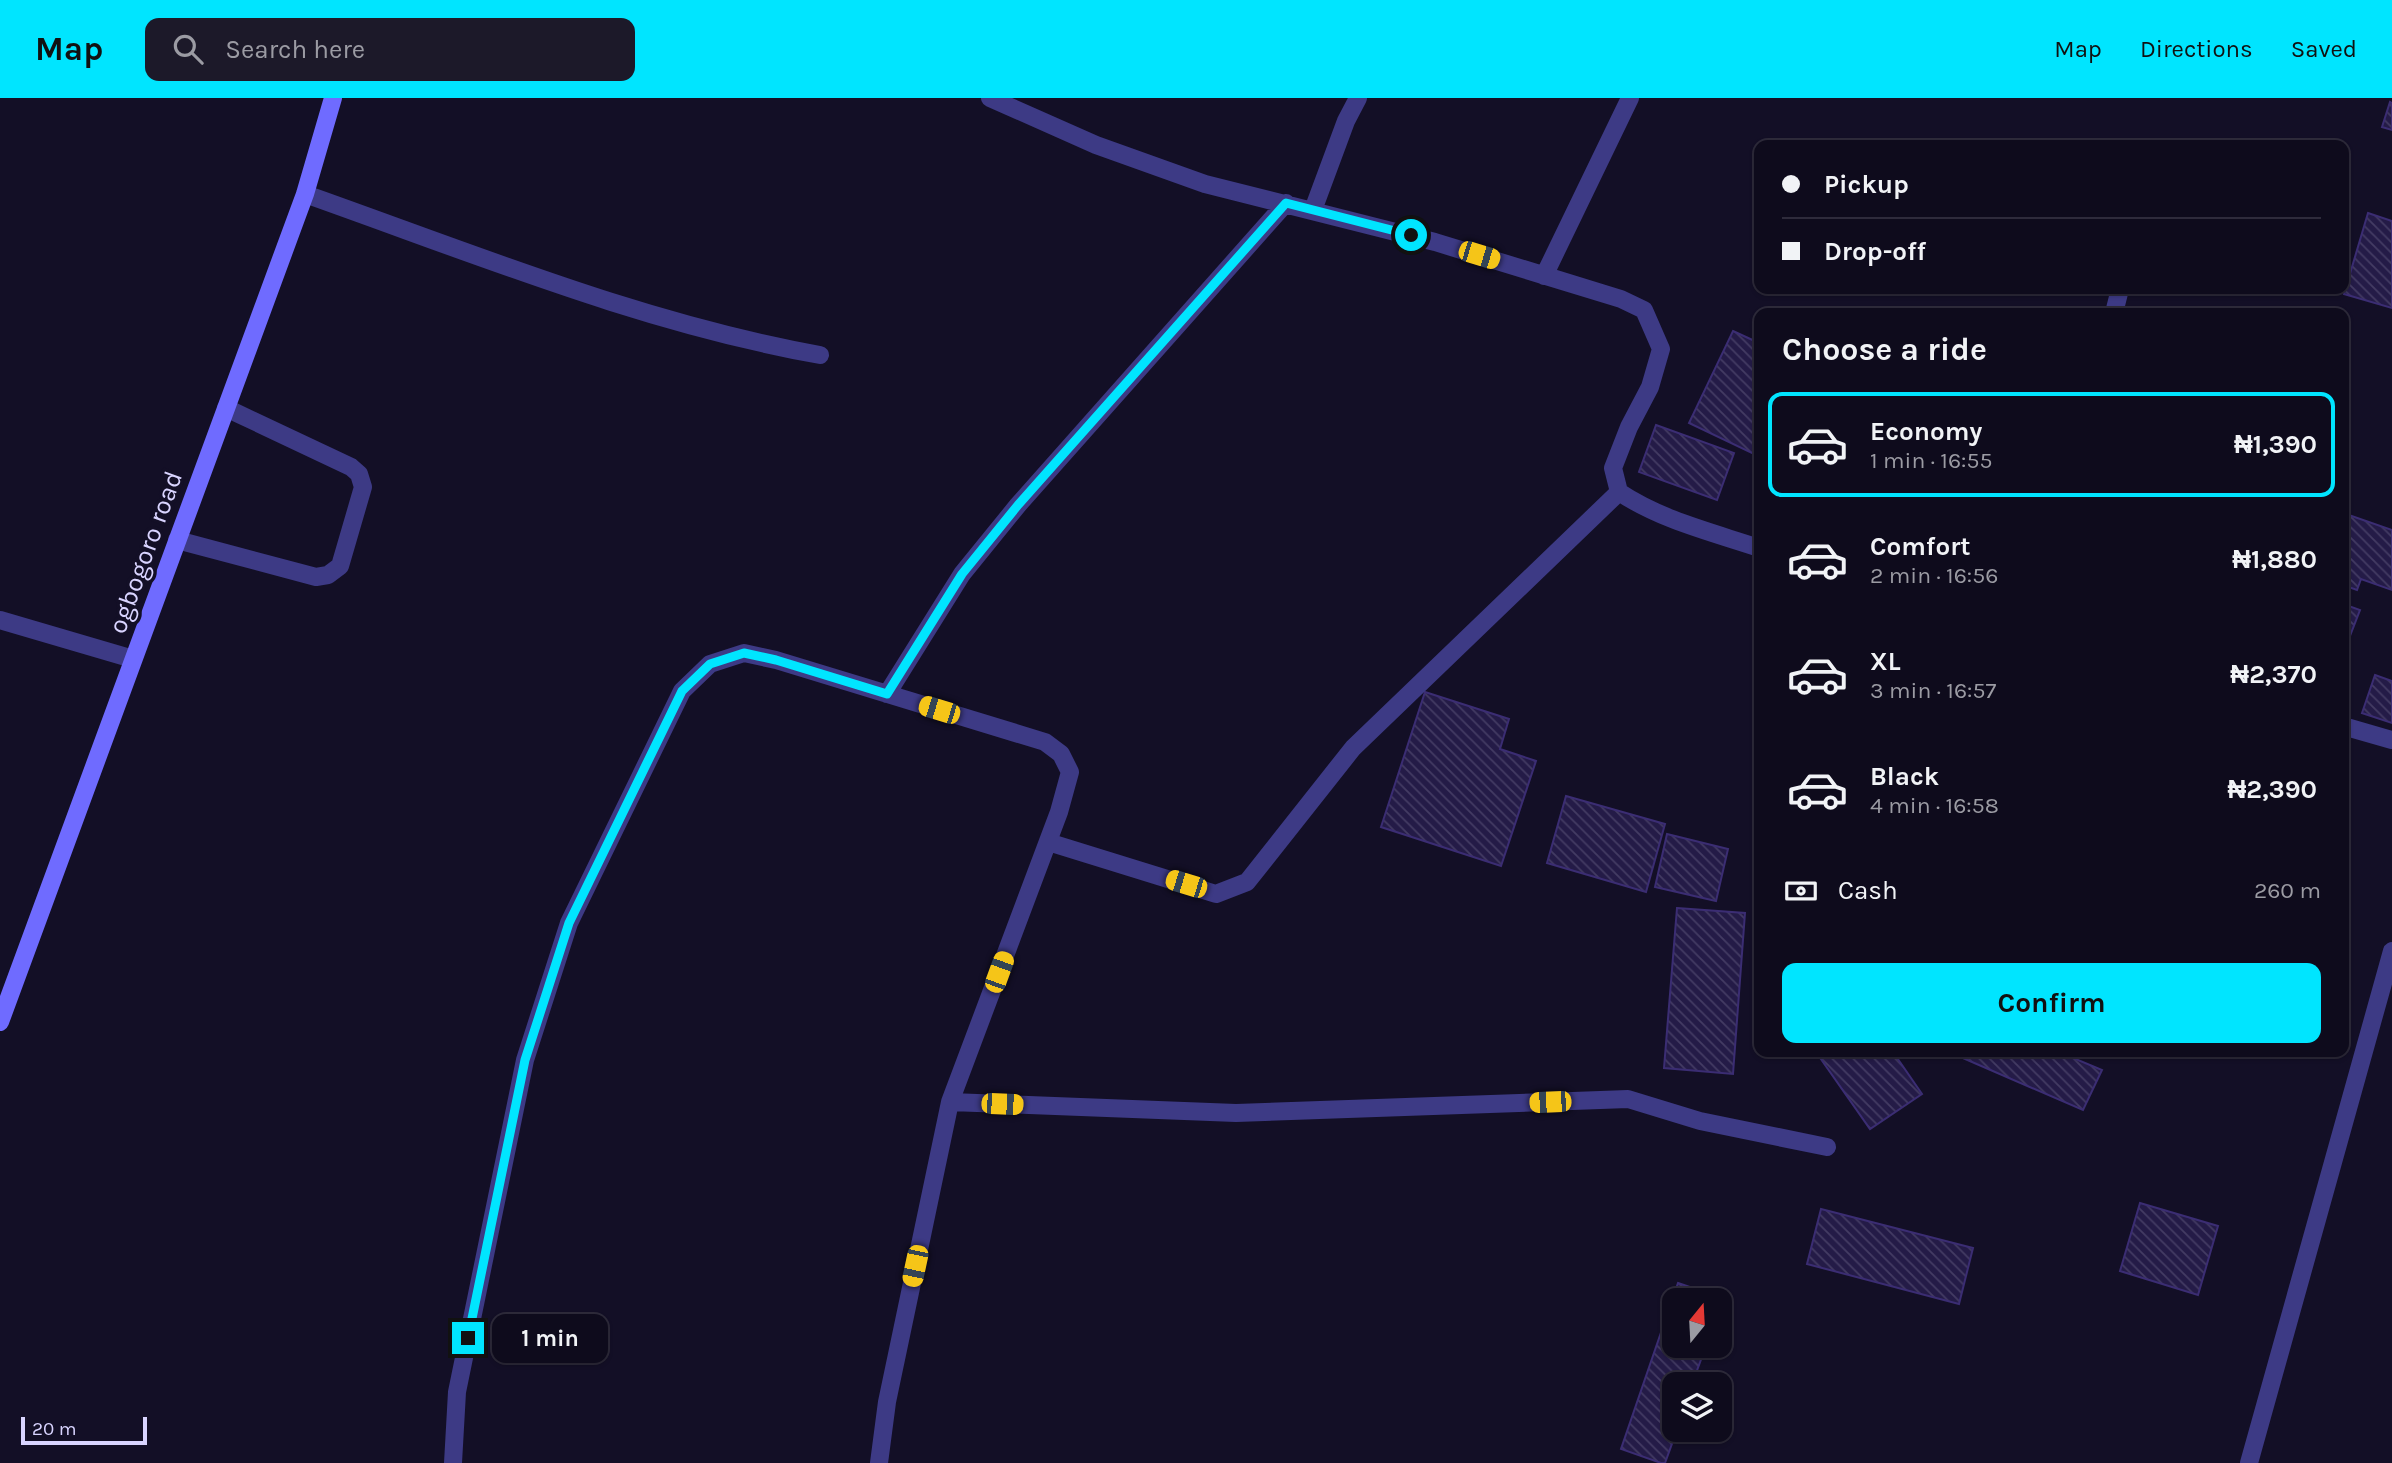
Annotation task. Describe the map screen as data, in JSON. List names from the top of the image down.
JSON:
{
  "streets": {
    "street": ["ogbogoro road"]
  },
  "scale_bar": "20 m",
  "north": "top",
  "page": {
    "header": "Map",
    "search": "Search here",
    "nav": ["Map", "Directions", "Saved"],
    "banner": ["Pickup", "Drop-off"],
    "heading": "Choose a ride",
    "list": [
      {
        "name": "Economy",
        "note": "1 min · 16:55",
        "value": "₦1,390"
      },
      {
        "name": "Comfort",
        "note": "2 min · 16:56",
        "value": "₦1,880"
      },
      {
        "name": "XL",
        "note": "3 min · 16:57",
        "value": "₦2,370"
      },
      {
        "name": "Black",
        "note": "4 min · 16:58",
        "value": "₦2,390"
      }
    ],
    "pay": ["Cash", "260 m"],
    "buttons": "Confirm",
    "bubble": "1 min",
    "scale": "20 m"
  }
}
